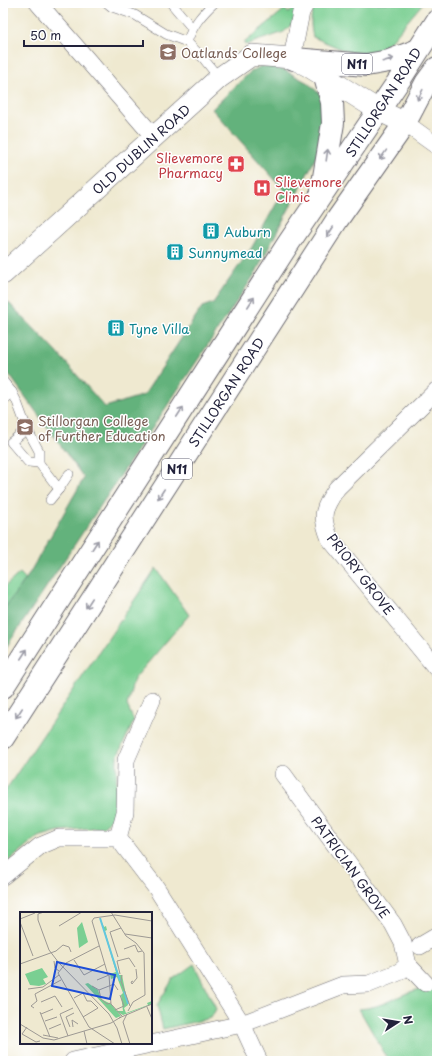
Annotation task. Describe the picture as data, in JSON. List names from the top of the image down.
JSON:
{
  "streets": {
    "highway": ["N11", "STILLORGAN ROAD"],
    "street": ["OLD DUBLIN ROAD", "PRIORY GROVE", "PATRICIAN GROVE"]
  },
  "crossings": [
    ["N11", "STILLORGAN ROAD"],
    ["N11", "OLD DUBLIN ROAD"],
    ["STILLORGAN ROAD", "OLD DUBLIN ROAD"]
  ],
  "places": {
    "school or university": ["Oatlands College", "Stillorgan College of Further Education"],
    "pharmacy": ["Slievemore Pharmacy"],
    "hospital": ["Slievemore Clinic"],
    "building": ["Auburn", "Sunnymead", "Tyne Villa"]
  },
  "scale_bar": "50 m",
  "north": "right"
}
